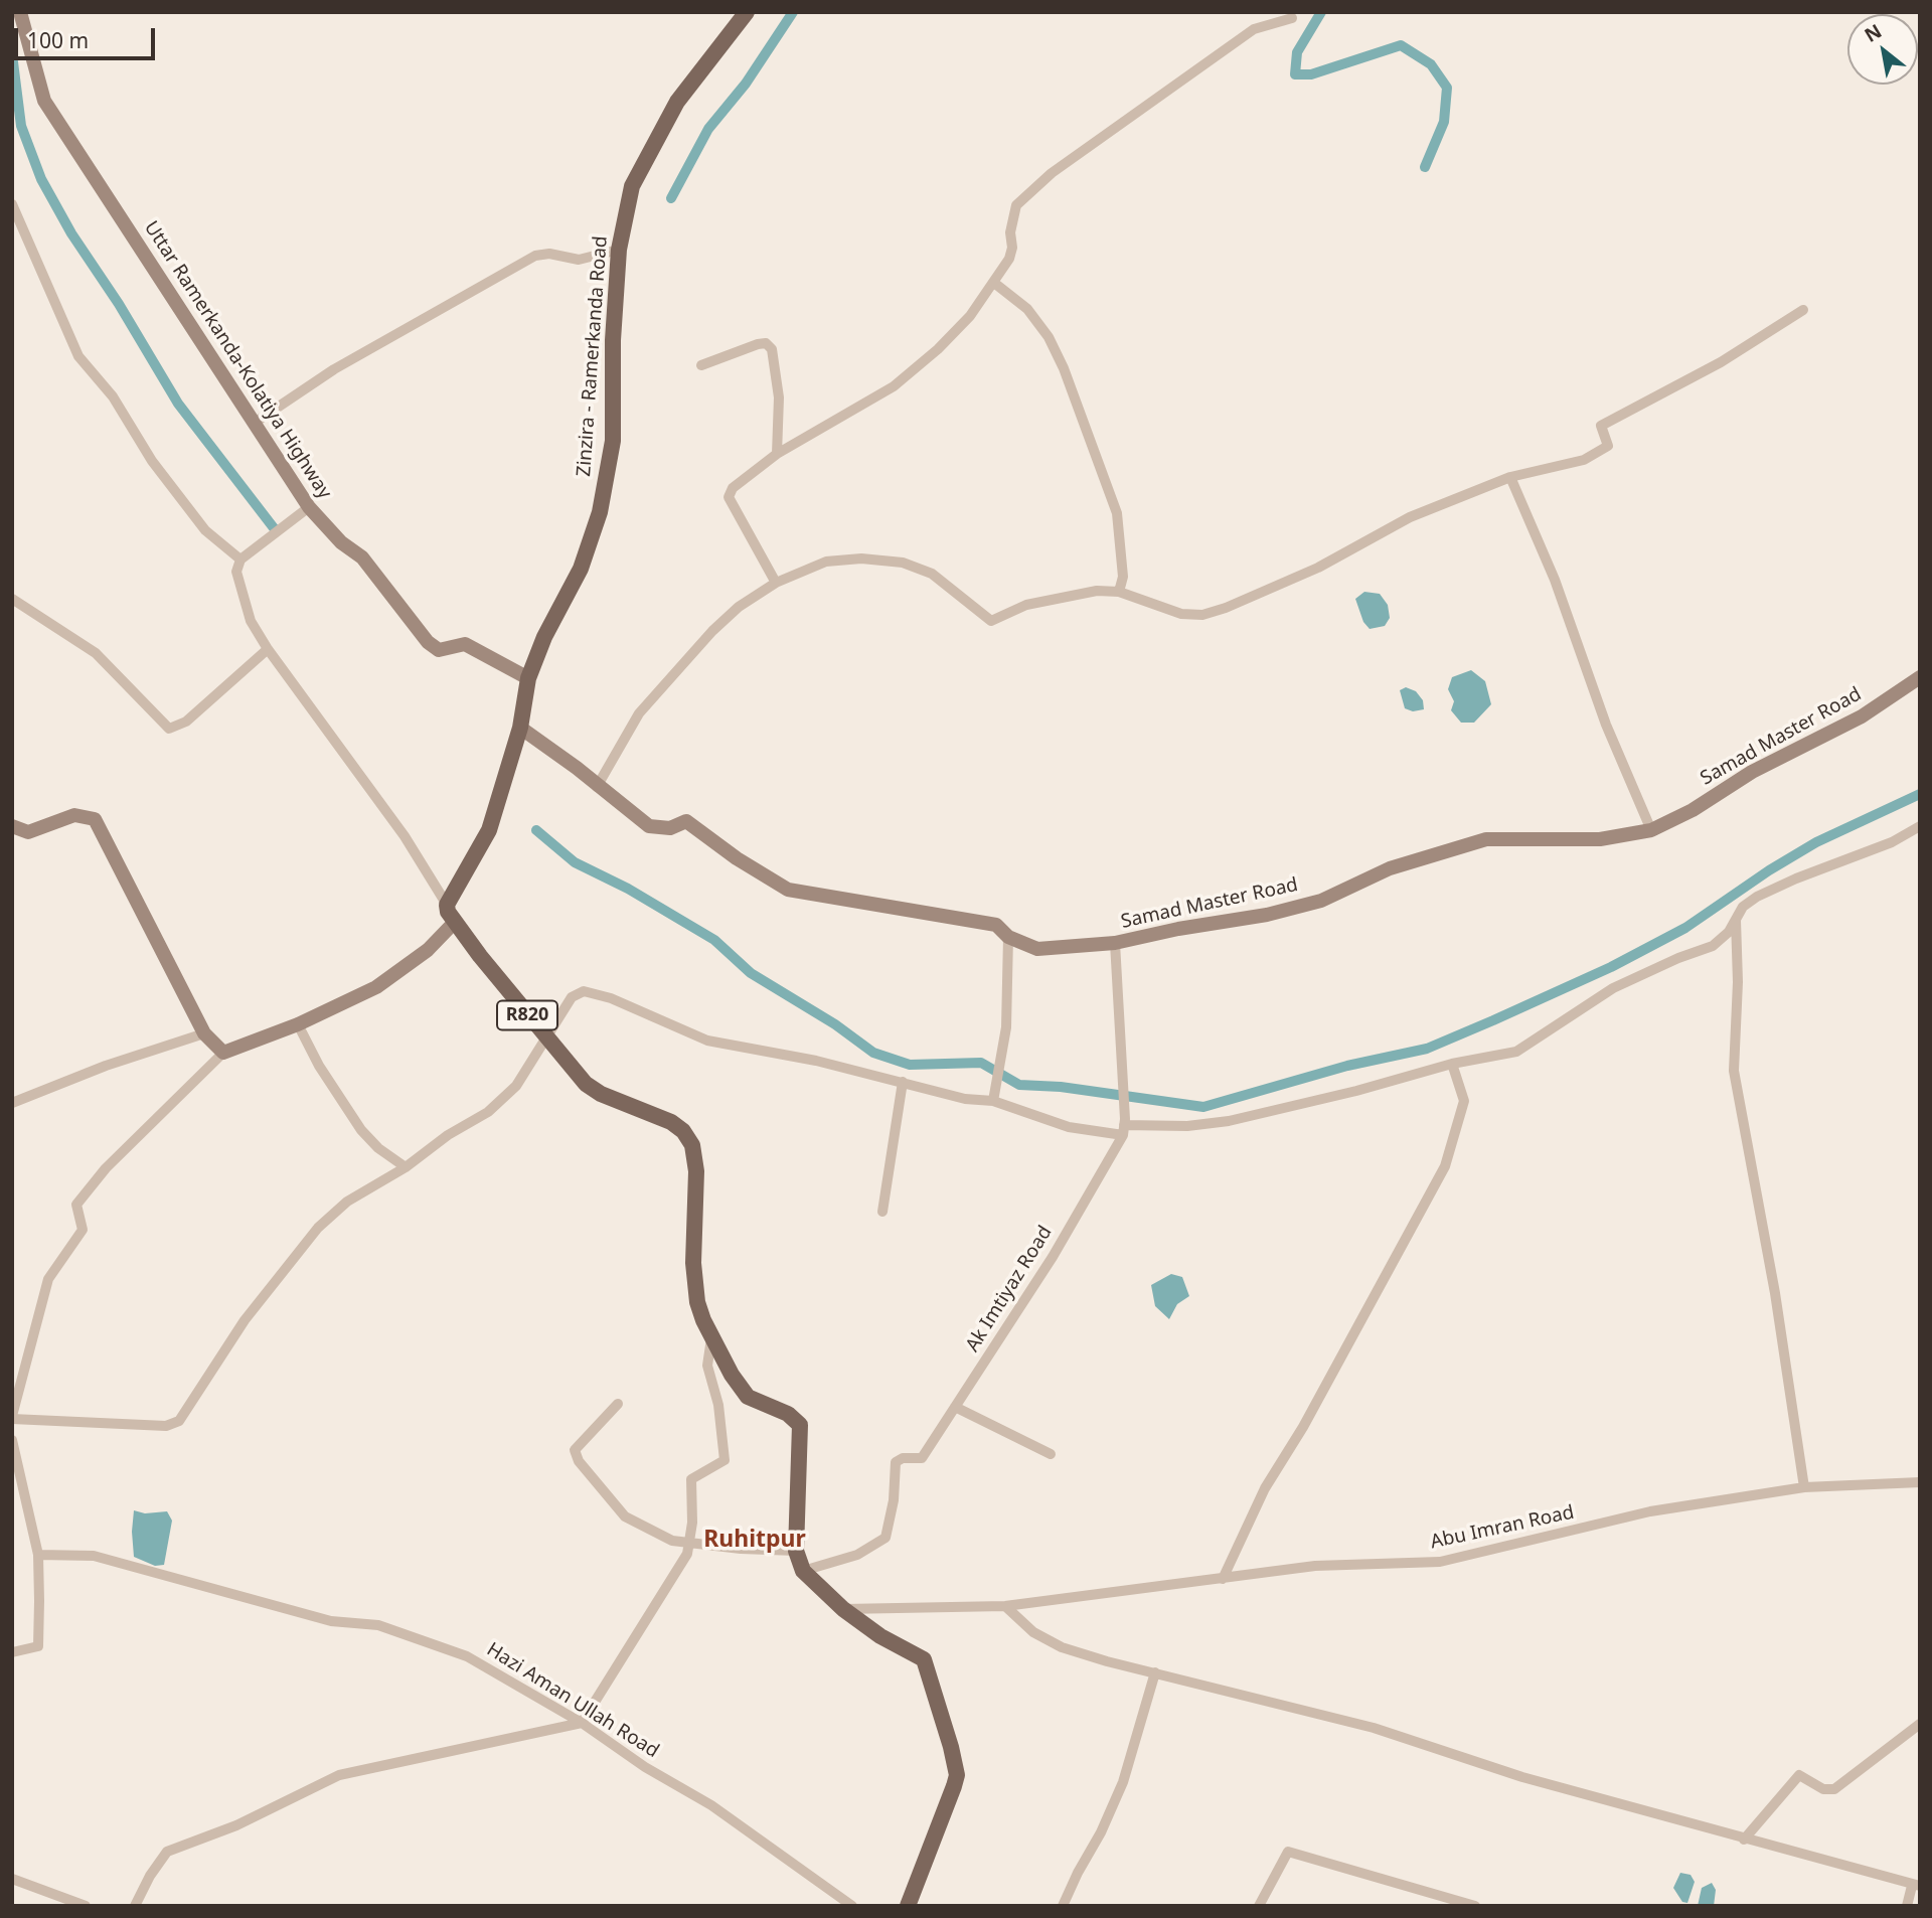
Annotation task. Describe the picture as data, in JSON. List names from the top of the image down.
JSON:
{
  "streets": {
    "main road": ["Zinzira - Ramerkanda Road", "R820"],
    "street": [
      "Uttar Ramerkanda-Kolatiya Highway",
      "Samad Master Road",
      "Ak Imtiyaz Road",
      "Abu Imran Road",
      "Hazi Aman Ullah Road"
    ]
  },
  "crossings": [
    ["Zinzira - Ramerkanda Road", "Uttar Ramerkanda-Kolatiya Highway"],
    ["Zinzira - Ramerkanda Road", "Samad Master Road"],
    ["Zinzira - Ramerkanda Road", "R820"],
    ["R820", "Ak Imtiyaz Road"],
    ["R820", "Abu Imran Road"]
  ],
  "districts": ["Ruhitpur"],
  "scale_bar": "100 m",
  "north": "top left"
}
